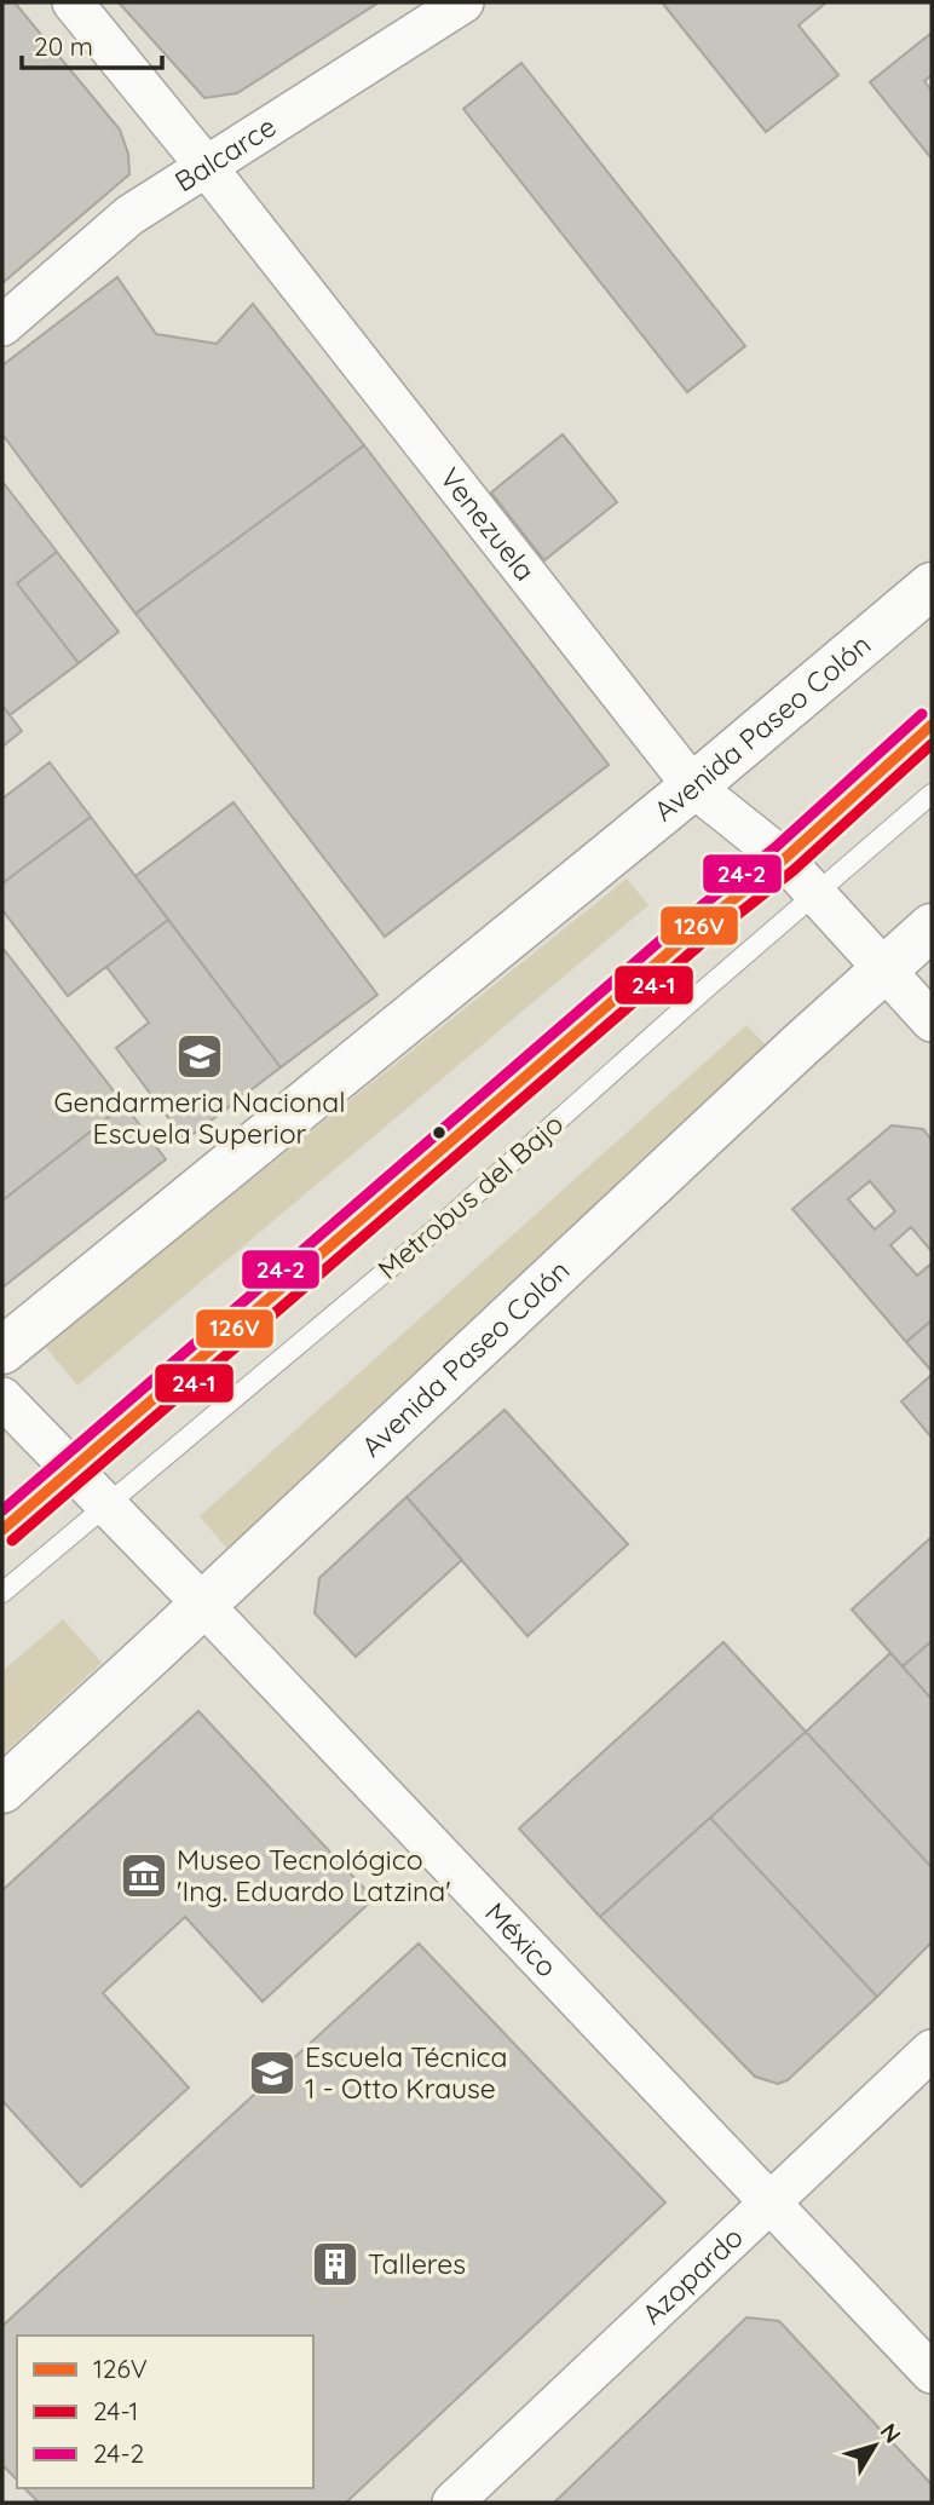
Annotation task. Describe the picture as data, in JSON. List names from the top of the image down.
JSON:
{
  "streets": {
    "main road": ["Avenida Paseo Colón"],
    "street": [
      "Balcarce",
      "Venezuela",
      "México",
      "Azopardo"
    ],
    "lane": ["Metrobus del Bajo"]
  },
  "crossings": [
    ["Balcarce", "Venezuela"],
    ["Venezuela", "Avenida Paseo Colón"],
    ["Venezuela", "Metrobus del Bajo"],
    ["Avenida Paseo Colón", "México"],
    ["Metrobus del Bajo", "México"],
    ["México", "Azopardo"]
  ],
  "places": {
    "school or university": ["Gendarmeria Nacional Escuela Superior", "Escuela Técnica 1 - Otto Krause"],
    "museum": ["Museo Tecnológico 'Ing. Eduardo Latzina'"],
    "building": ["Talleres"]
  },
  "lines": ["transit line 24-2", "transit line 126V", "transit line 24-1"],
  "legend": ["126V", "24-1", "24-2"],
  "scale_bar": "20 m",
  "north": "top right"
}
